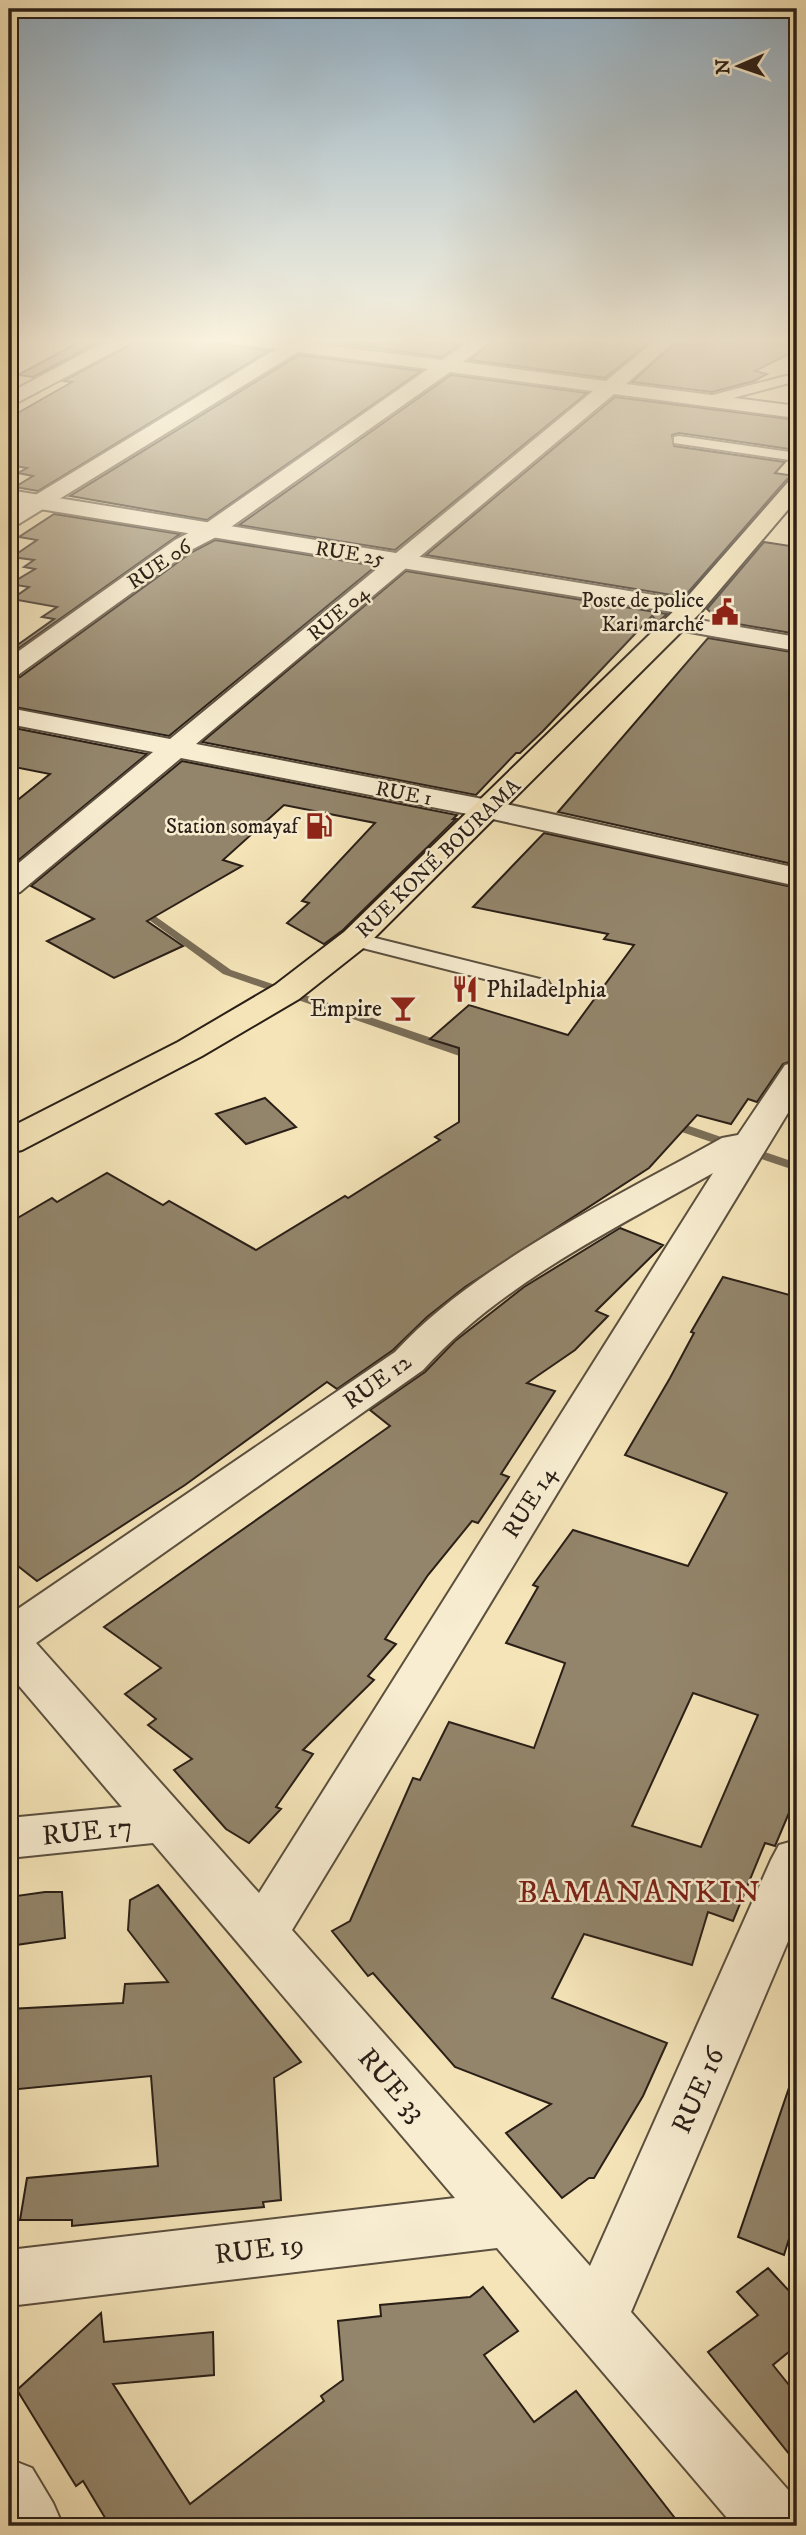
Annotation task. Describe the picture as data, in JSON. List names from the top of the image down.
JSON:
{
  "streets": {
    "highway": ["RUE KONÉ BOURAMA"],
    "street": [
      "RUE 25",
      "RUE 06",
      "RUE 04",
      "RUE 1",
      "RUE 12",
      "RUE 14",
      "RUE 17",
      "RUE 33",
      "RUE 16",
      "RUE 19"
    ]
  },
  "crossings": [
    ["RUE 25", "RUE 06"],
    ["RUE 25", "RUE 04"],
    ["RUE 25", "RUE KONÉ BOURAMA"],
    ["RUE 04", "RUE 1"],
    ["RUE 1", "RUE KONÉ BOURAMA"],
    ["RUE 12", "RUE 14"],
    ["RUE 12", "RUE 33"],
    ["RUE 14", "RUE 33"],
    ["RUE 17", "RUE 33"],
    ["RUE 33", "RUE 16"],
    ["RUE 33", "RUE 19"]
  ],
  "districts": ["BAMANANKIN"],
  "places": {
    "public building": ["Poste de police Kari marché"],
    "fuel station": ["Station somayaf"],
    "restaurant": ["Philadelphia"],
    "bar": ["Empire"]
  },
  "north": "left"
}
